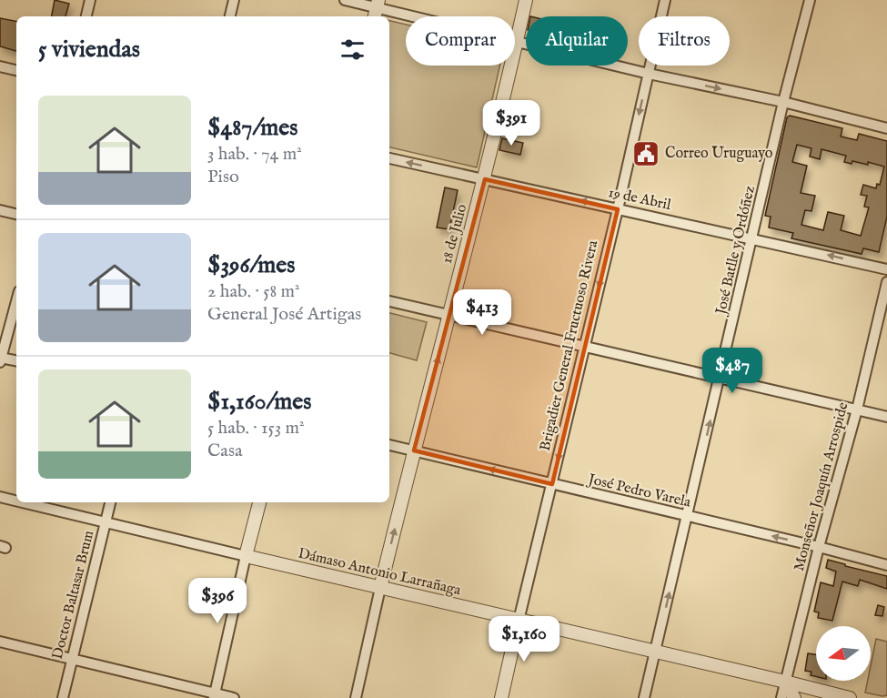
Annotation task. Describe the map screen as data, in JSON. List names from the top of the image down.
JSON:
{
  "streets": {
    "street": [
      "19 de Abril",
      "18 de Julio",
      "José Batlle y Ordóñez",
      "Brigadier General Fructuoso Rivera",
      "Monseñor Joaquín Arrospide",
      "José Pedro Varela",
      "Dámaso Antonio Larrañaga",
      "Doctor Baltasar Brum"
    ]
  },
  "crossings": [
    ["19 de Abril", "18 de Julio"],
    ["19 de Abril", "José Batlle y Ordóñez"],
    ["19 de Abril", "Brigadier General Fructuoso Rivera"],
    ["18 de Julio", "José Pedro Varela"],
    ["18 de Julio", "Dámaso Antonio Larrañaga"],
    ["José Batlle y Ordóñez", "José Pedro Varela"],
    ["José Batlle y Ordóñez", "Dámaso Antonio Larrañaga"],
    ["Brigadier General Fructuoso Rivera", "José Pedro Varela"],
    ["Brigadier General Fructuoso Rivera", "Dámaso Antonio Larrañaga"],
    ["Monseñor Joaquín Arrospide", "José Pedro Varela"],
    ["Monseñor Joaquín Arrospide", "Dámaso Antonio Larrañaga"],
    ["Dámaso Antonio Larrañaga", "Doctor Baltasar Brum"]
  ],
  "one_way": [
    "19 de Abril",
    "18 de Julio",
    "José Batlle y Ordóñez",
    "Brigadier General Fructuoso Rivera",
    "José Pedro Varela"
  ],
  "places": {
    "public building": ["Correo Uruguayo"]
  },
  "north": "left",
  "page": {
    "chip": ["Comprar", "Alquilar", "Filtros"],
    "heading": "5 viviendas",
    "list": [
      {
        "name": "$487/mes",
        "note": "3 hab. · 74 m² · Piso"
      },
      {
        "name": "$396/mes",
        "note": "2 hab. · 58 m² · General José Artigas"
      },
      {
        "name": "$1,160/mes",
        "note": "5 hab. · 153 m² · Casa"
      }
    ],
    "price": [
      "$391",
      "$413",
      "$487",
      "$396",
      "$1,160"
    ]
  }
}
